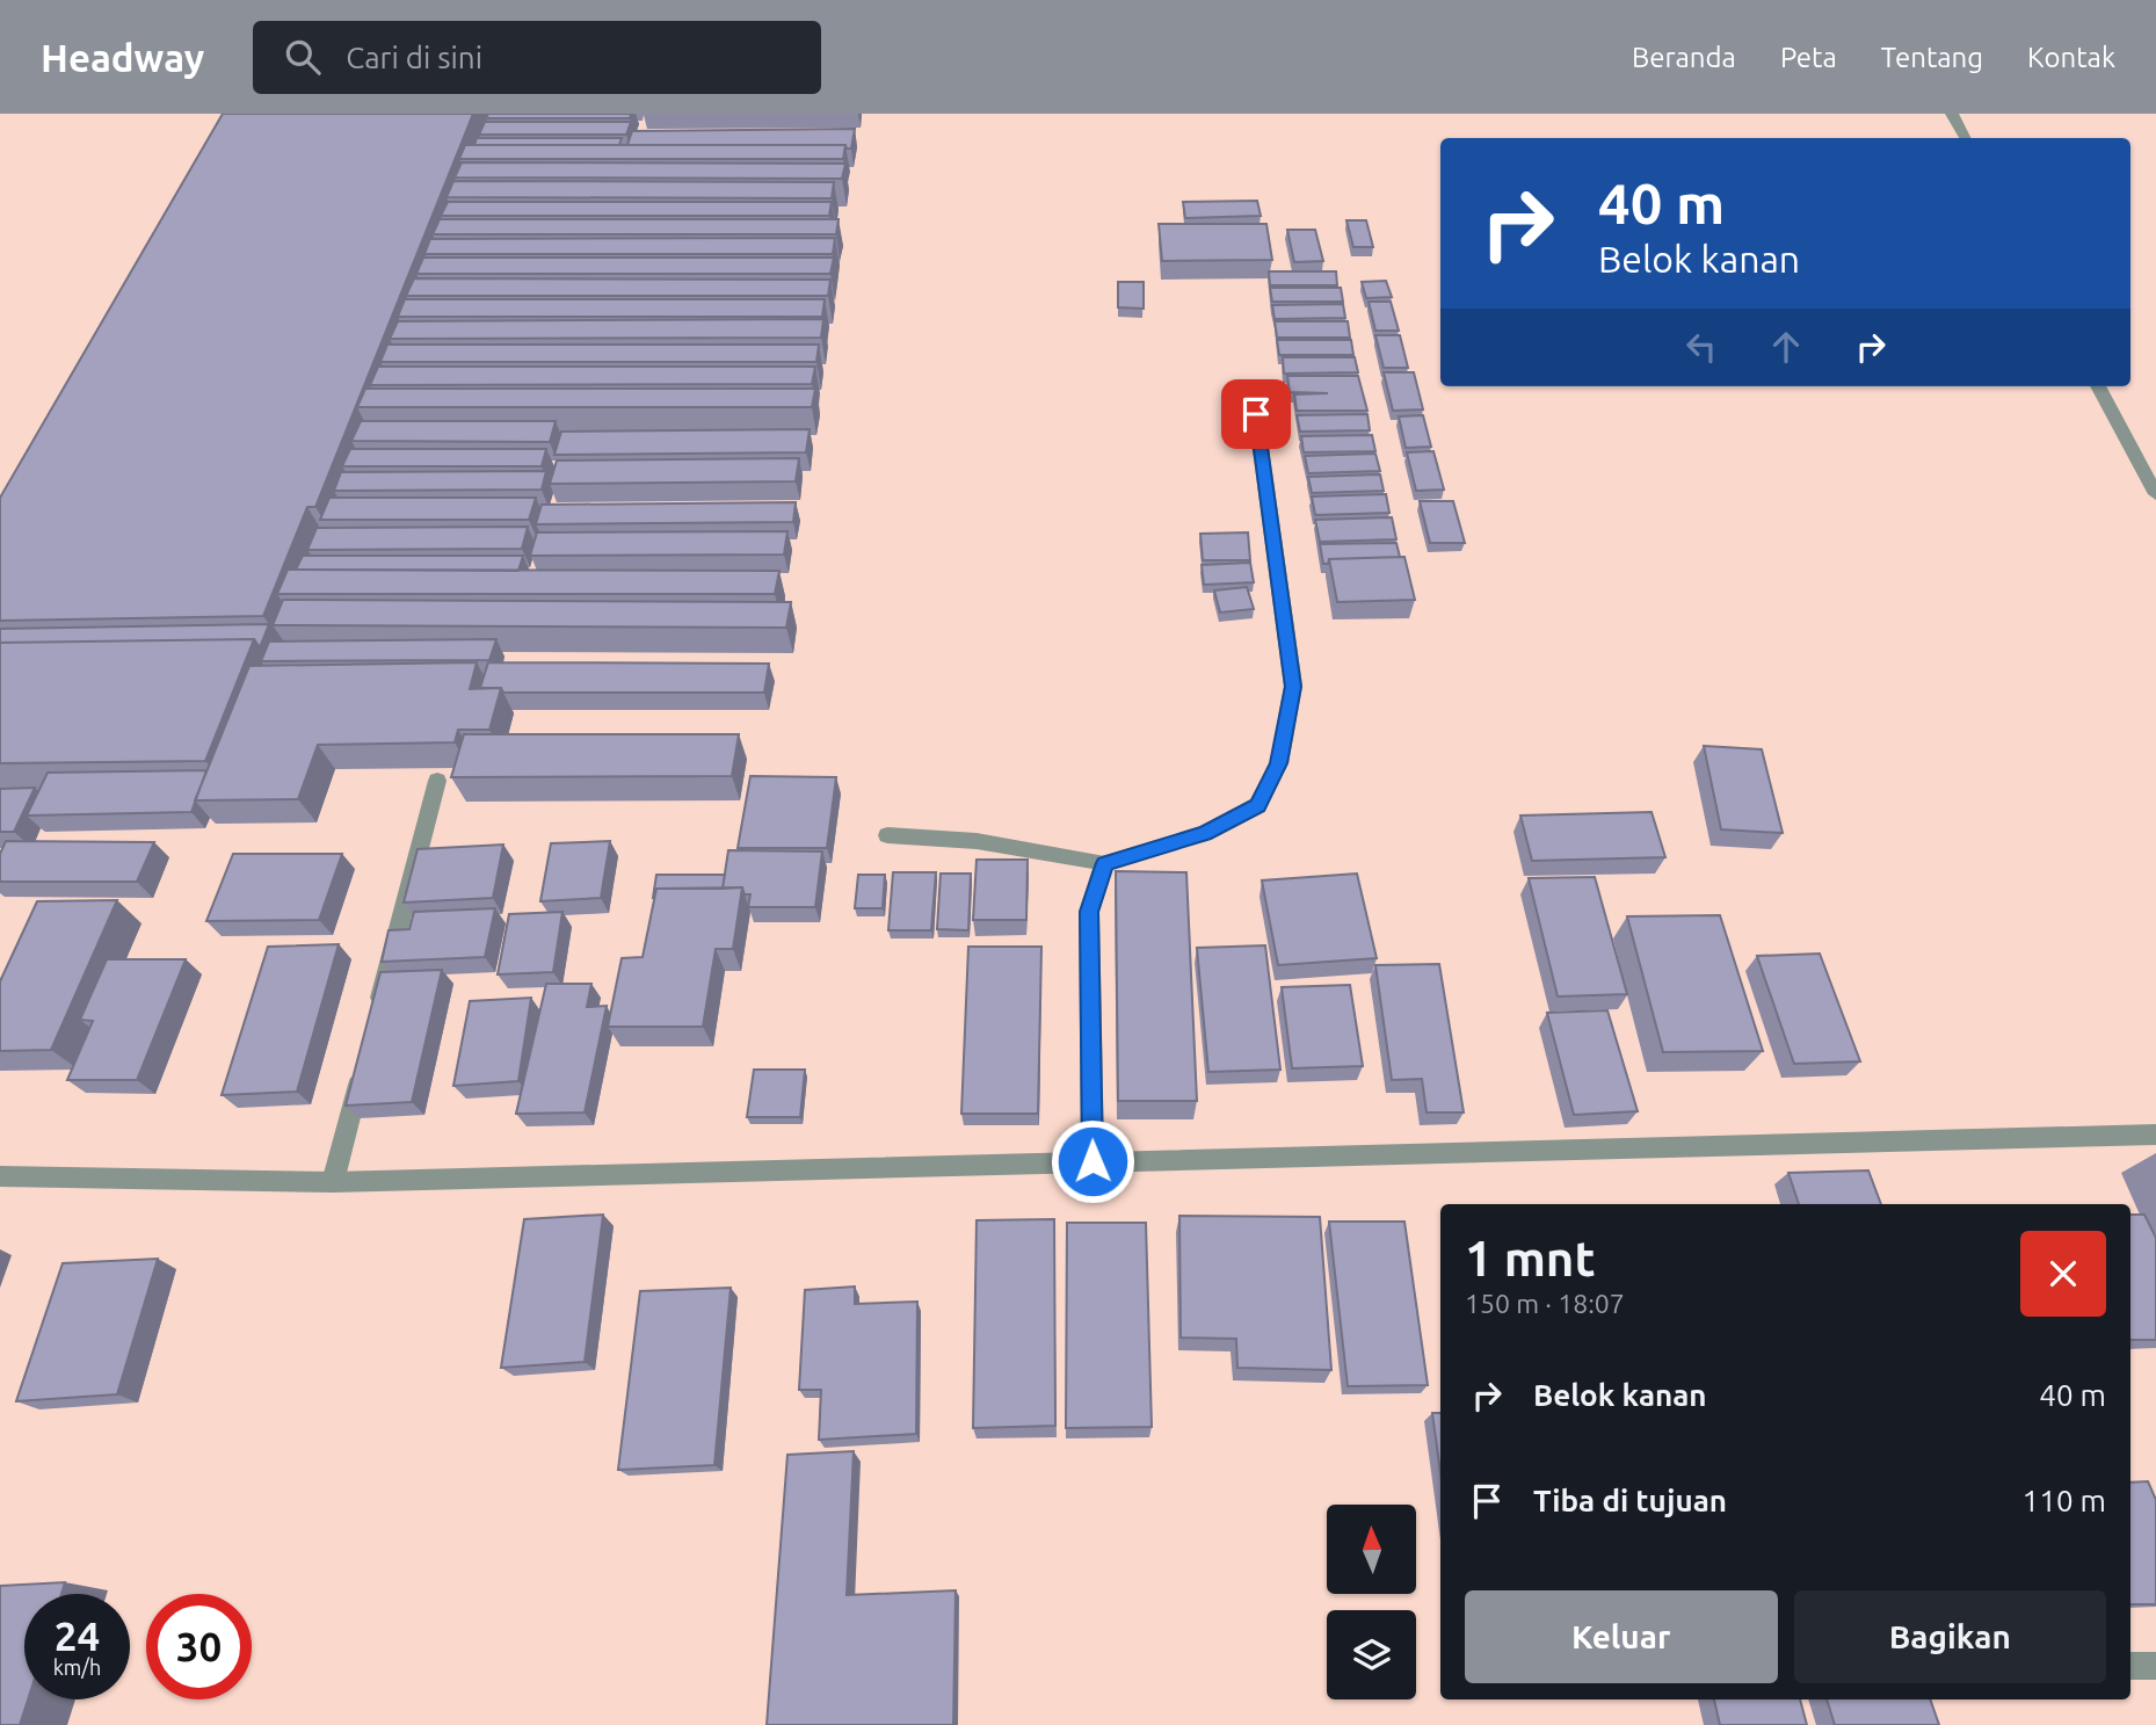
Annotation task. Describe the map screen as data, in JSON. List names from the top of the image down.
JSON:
{
  "north": "top",
  "page": {
    "header": "Headway",
    "search": "Cari di sini",
    "nav": [
      "Beranda",
      "Peta",
      "Tentang",
      "Kontak"
    ],
    "turn": ["40 m", "Belok kanan"],
    "heading": ["1 mnt", "150 m · 18:07"],
    "list": [
      {
        "name": "Belok kanan",
        "value": "40 m"
      },
      {
        "name": "Tiba di tujuan",
        "value": "110 m"
      }
    ],
    "buttons": ["Keluar", "Bagikan"],
    "speed": "24 km/h",
    "limit": "30"
  }
}
